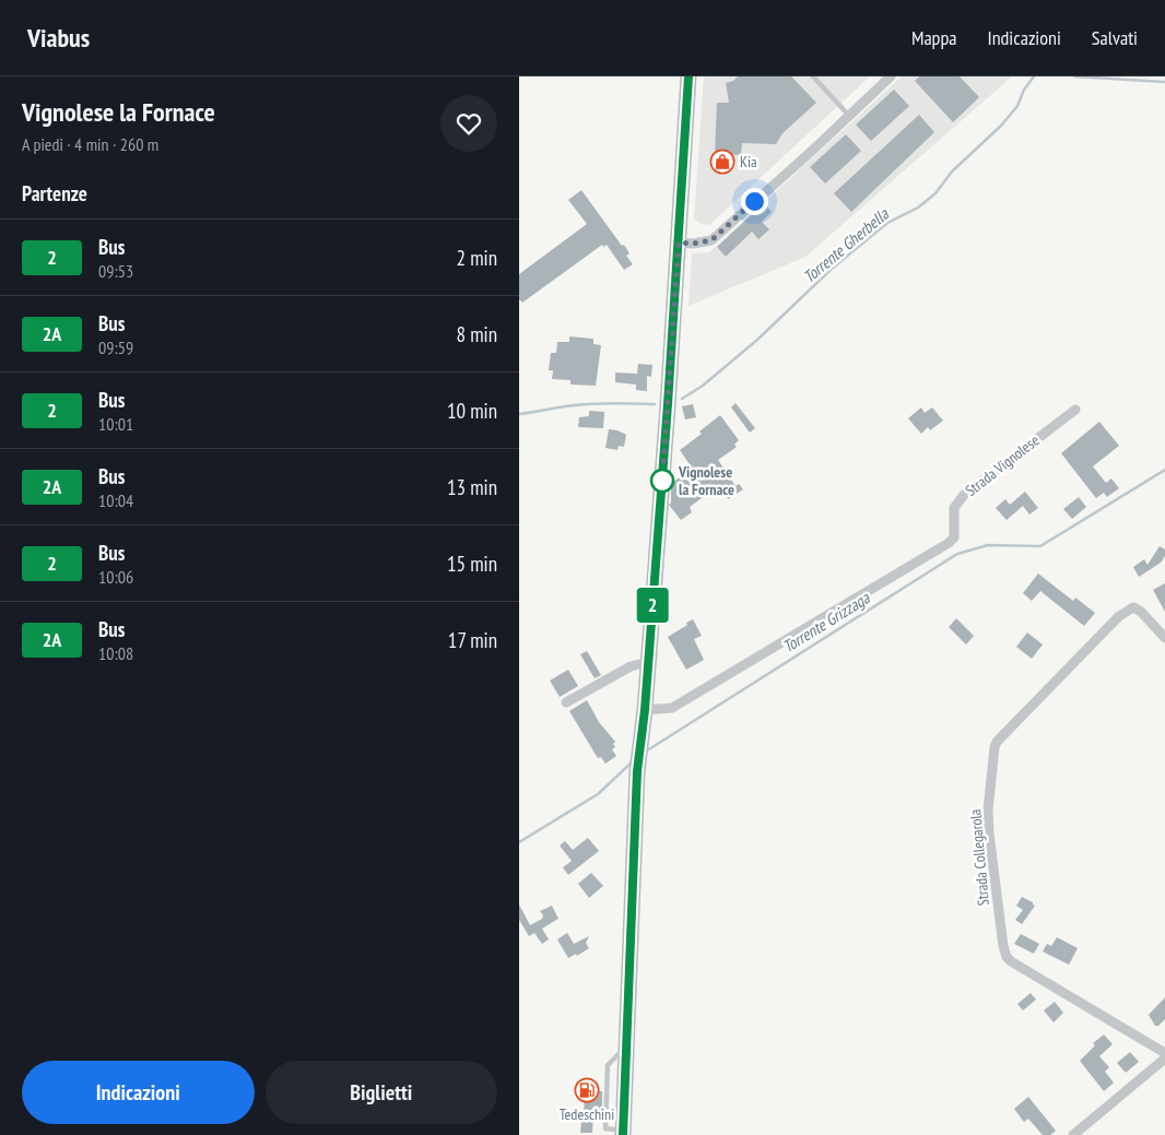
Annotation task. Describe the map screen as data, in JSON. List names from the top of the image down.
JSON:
{
  "streets": {
    "street": ["Strada Vignolese", "Strada Collegarola"]
  },
  "water": ["Torrente Gherbella", "Torrente Grizzaga"],
  "places": {
    "shop": ["Kia"],
    "other": ["Vignolese la Fornace"],
    "fuel station": ["Tedeschini"]
  },
  "lines": ["bus line 2"],
  "page": {
    "header": "Viabus",
    "nav": ["Mappa", "Indicazioni", "Salvati"],
    "heading": [
      ["Vignolese la Fornace", "A piedi · 4 min · 260 m"],
      "Partenze"
    ],
    "on_map": "2",
    "list": [
      {
        "mark": "2",
        "name": "Bus",
        "note": "09:53",
        "value": "2 min"
      },
      {
        "mark": "2A",
        "name": "Bus",
        "note": "09:59",
        "value": "8 min"
      },
      {
        "mark": "2",
        "name": "Bus",
        "note": "10:01",
        "value": "10 min"
      },
      {
        "mark": "2A",
        "name": "Bus",
        "note": "10:04",
        "value": "13 min"
      },
      {
        "mark": "2",
        "name": "Bus",
        "note": "10:06",
        "value": "15 min"
      },
      {
        "mark": "2A",
        "name": "Bus",
        "note": "10:08",
        "value": "17 min"
      }
    ],
    "buttons": ["Indicazioni", "Biglietti"]
  }
}
